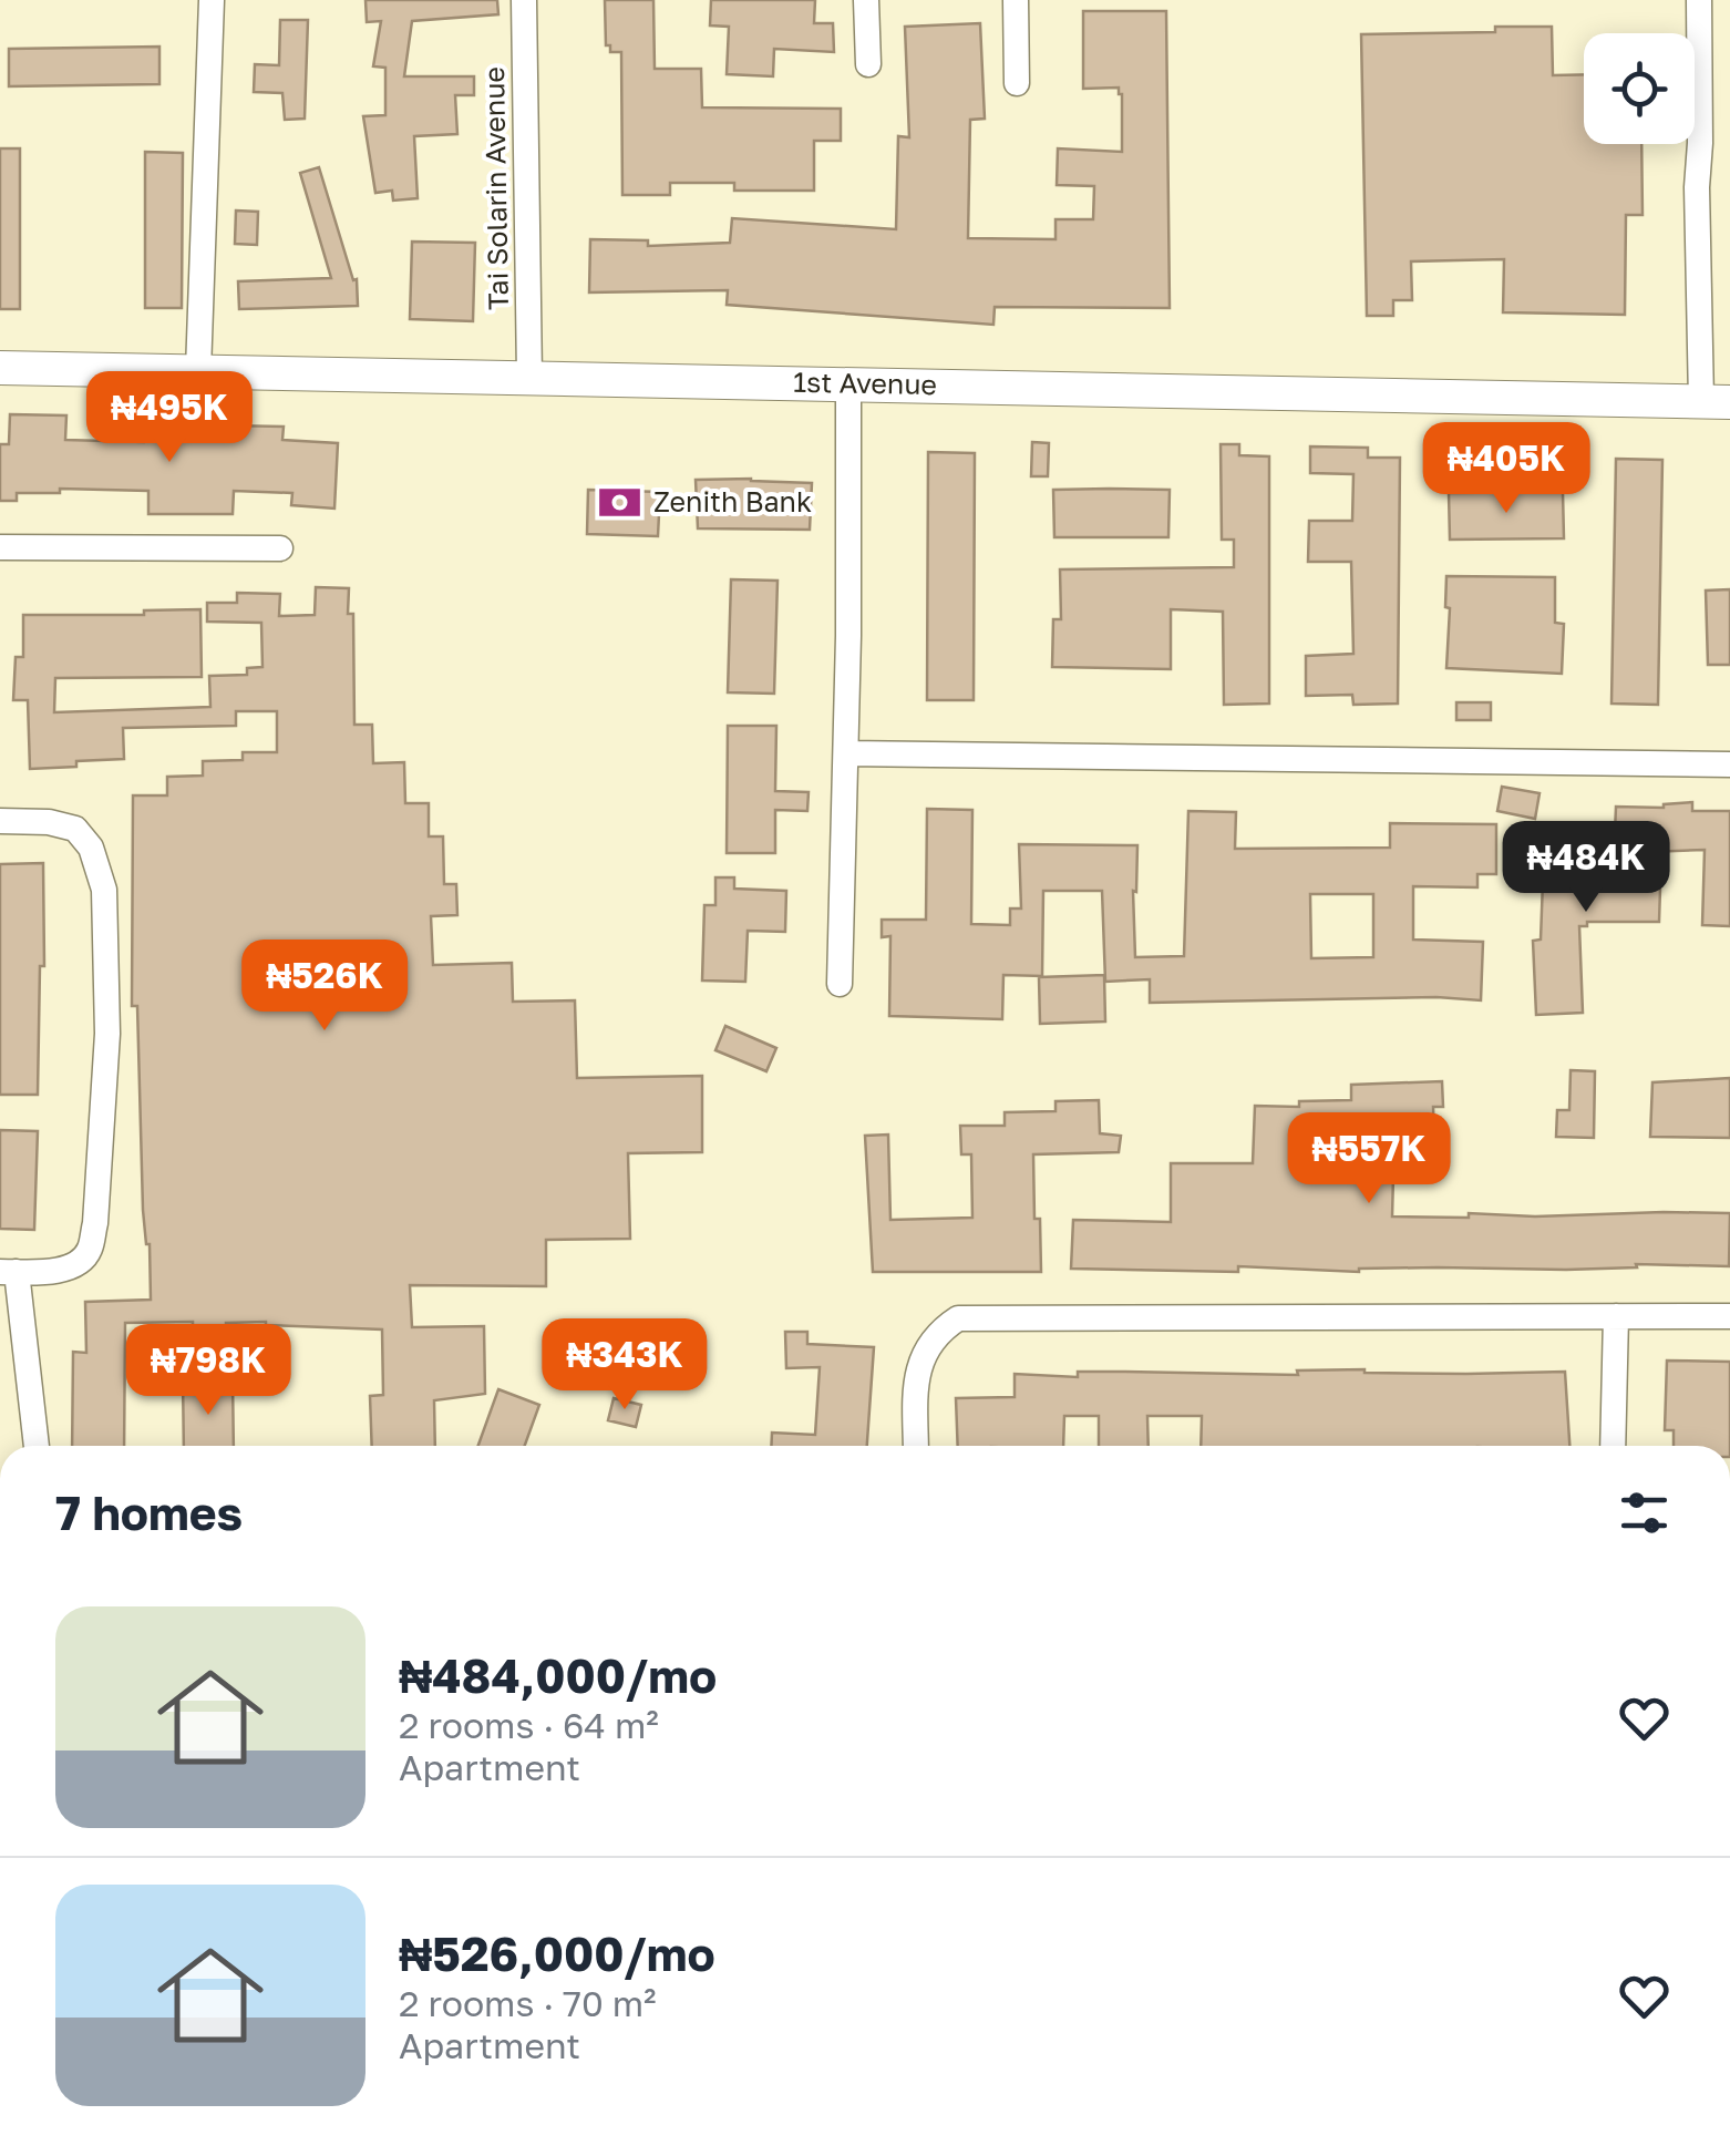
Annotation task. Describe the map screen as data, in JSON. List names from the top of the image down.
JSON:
{
  "streets": {
    "street": ["Tai Solarin Avenue", "1st Avenue"]
  },
  "crossings": [
    ["Tai Solarin Avenue", "1st Avenue"]
  ],
  "places": {
    "bank": ["Zenith Bank"]
  },
  "page": {
    "price": [
      "₦495K",
      "₦405K",
      "₦484K",
      "₦526K",
      "₦557K",
      "₦343K",
      "₦798K"
    ],
    "heading": "7 homes",
    "list": [
      {
        "name": "₦484,000/mo",
        "note": "2 rooms · 64 m² · Apartment"
      },
      {
        "name": "₦526,000/mo",
        "note": "2 rooms · 70 m² · Apartment"
      }
    ]
  }
}
